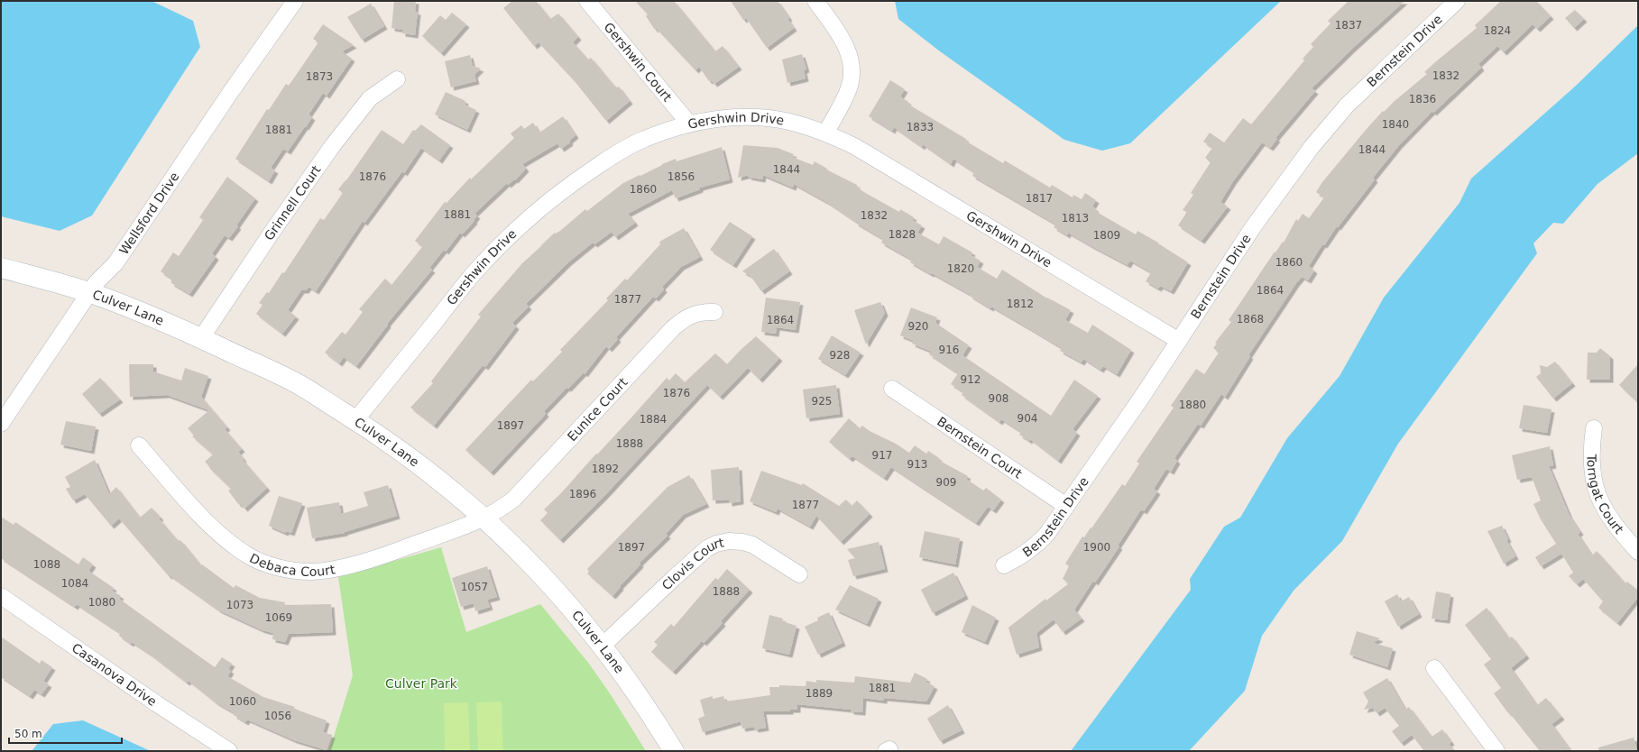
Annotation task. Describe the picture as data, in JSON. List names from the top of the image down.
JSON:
{
  "streets": {
    "street": [
      "Bernstein Drive",
      "Gershwin Court",
      "Gershwin Drive",
      "Grinnell Court",
      "Wellsford Drive",
      "Culver Lane",
      "Eunice Court",
      "Bernstein Court",
      "Torngat Court",
      "Debaca Court",
      "Clovis Court",
      "Casanova Drive"
    ]
  },
  "crossings": [
    ["Bernstein Drive", "Gershwin Drive"],
    ["Bernstein Drive", "Bernstein Court"],
    ["Gershwin Court", "Gershwin Drive"],
    ["Gershwin Drive", "Culver Lane"],
    ["Grinnell Court", "Culver Lane"],
    ["Wellsford Drive", "Culver Lane"],
    ["Culver Lane", "Eunice Court"],
    ["Culver Lane", "Debaca Court"],
    ["Culver Lane", "Clovis Court"],
    ["Eunice Court", "Debaca Court"]
  ],
  "parks": ["Culver Park"],
  "house_numbers": [
    "1837",
    "1824",
    "1832",
    "1873",
    "1836",
    "1840",
    "1833",
    "1881",
    "1844",
    "1844",
    "1876",
    "1856",
    "1860",
    "1817",
    "1881",
    "1832",
    "1813",
    "1828",
    "1809",
    "1860",
    "1820",
    "1864",
    "1877",
    "1812",
    "1868",
    "1864",
    "920",
    "916",
    "928",
    "912",
    "1876",
    "908",
    "925",
    "1880",
    "904",
    "1884",
    "1897",
    "1888",
    "917",
    "913",
    "1892",
    "909",
    "1896",
    "1877",
    "1897",
    "1900",
    "1088",
    "1084",
    "1057",
    "1888",
    "1080",
    "1073",
    "1069",
    "1881",
    "1889",
    "1060",
    "1056"
  ],
  "scale_bar": "50 m"
}
